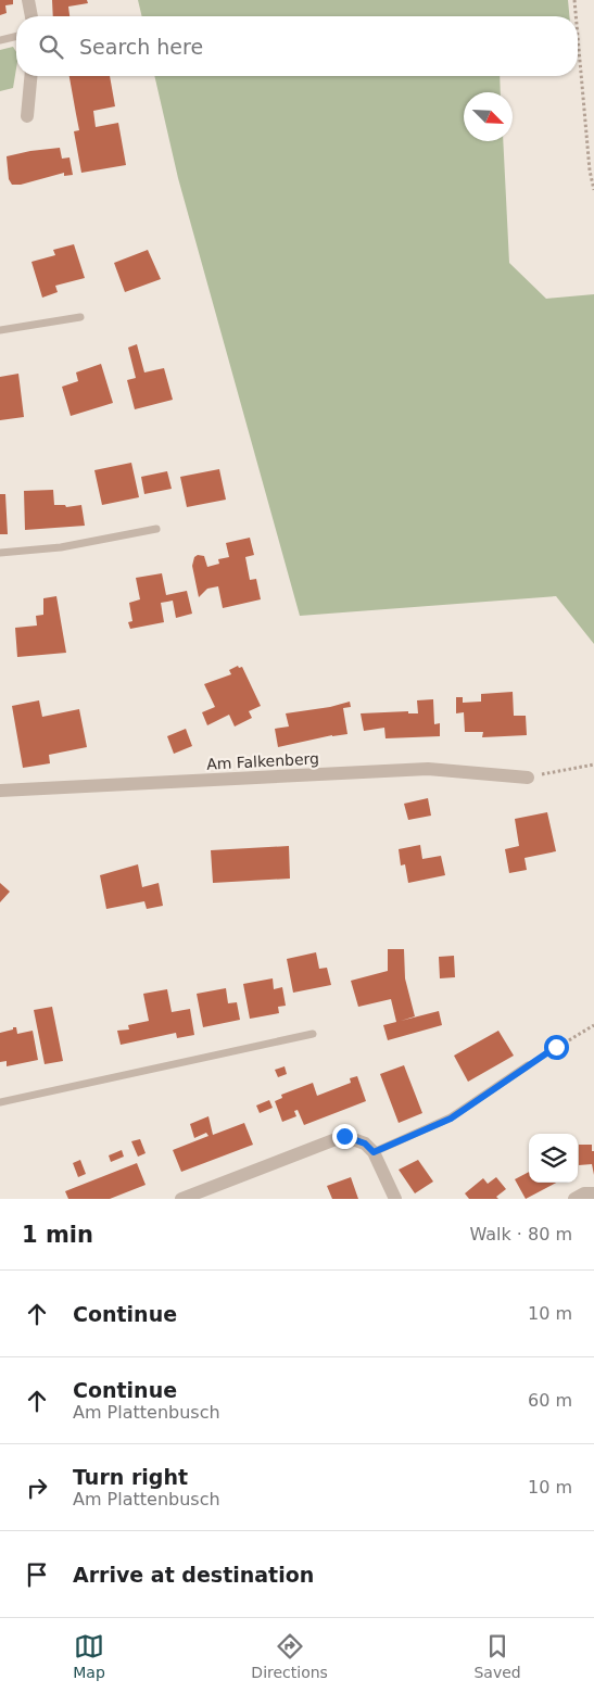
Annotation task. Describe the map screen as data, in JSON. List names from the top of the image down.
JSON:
{
  "streets": {
    "street": ["Am Falkenberg"]
  },
  "north": "bottom right",
  "page": {
    "search": "Search here",
    "heading": ["1 min", "Walk · 80 m"],
    "list": [
      ["Continue", "10 m"],
      ["Continue", "Am Plattenbusch", "60 m"],
      ["Turn right", "Am Plattenbusch", "10 m"],
      "Arrive at destination"
    ],
    "nav": ["Map", "Directions", "Saved"]
  }
}
